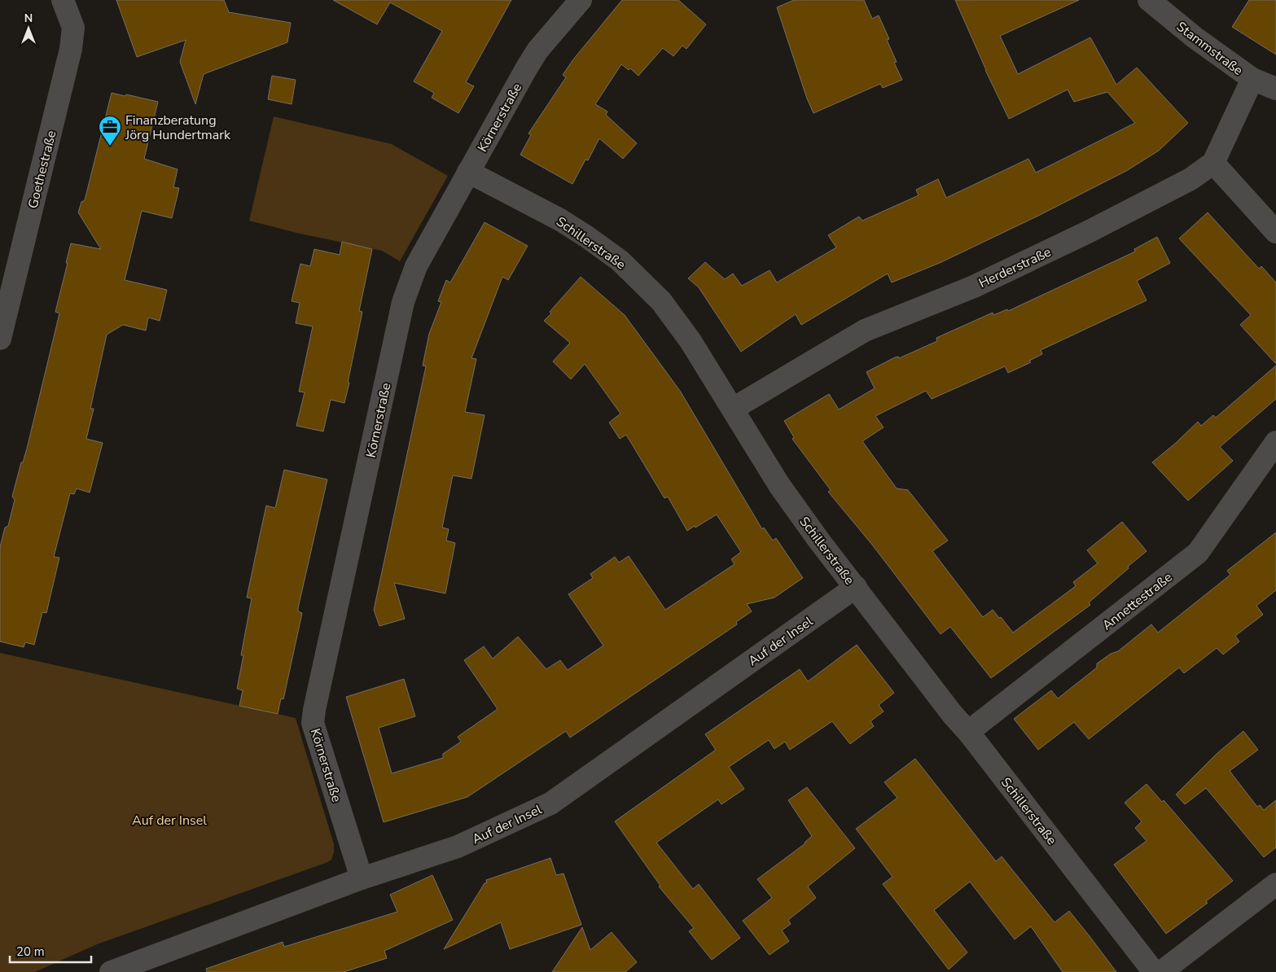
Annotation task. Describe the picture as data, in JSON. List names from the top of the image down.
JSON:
{
  "streets": {
    "street": [
      "Stammstraße",
      "Körnerstraße",
      "Goethestraße",
      "Schillerstraße",
      "Herderstraße",
      "Annettestraße",
      "Auf der Insel"
    ]
  },
  "crossings": [
    ["Stammstraße", "Herderstraße"],
    ["Körnerstraße", "Schillerstraße"],
    ["Körnerstraße", "Auf der Insel"],
    ["Schillerstraße", "Herderstraße"],
    ["Schillerstraße", "Annettestraße"],
    ["Schillerstraße", "Auf der Insel"]
  ],
  "parks": ["Auf der Insel"],
  "places": {
    "office": ["Finanzberatung Jörg Hundertmark"]
  },
  "scale_bar": "20 m",
  "north": "top"
}
